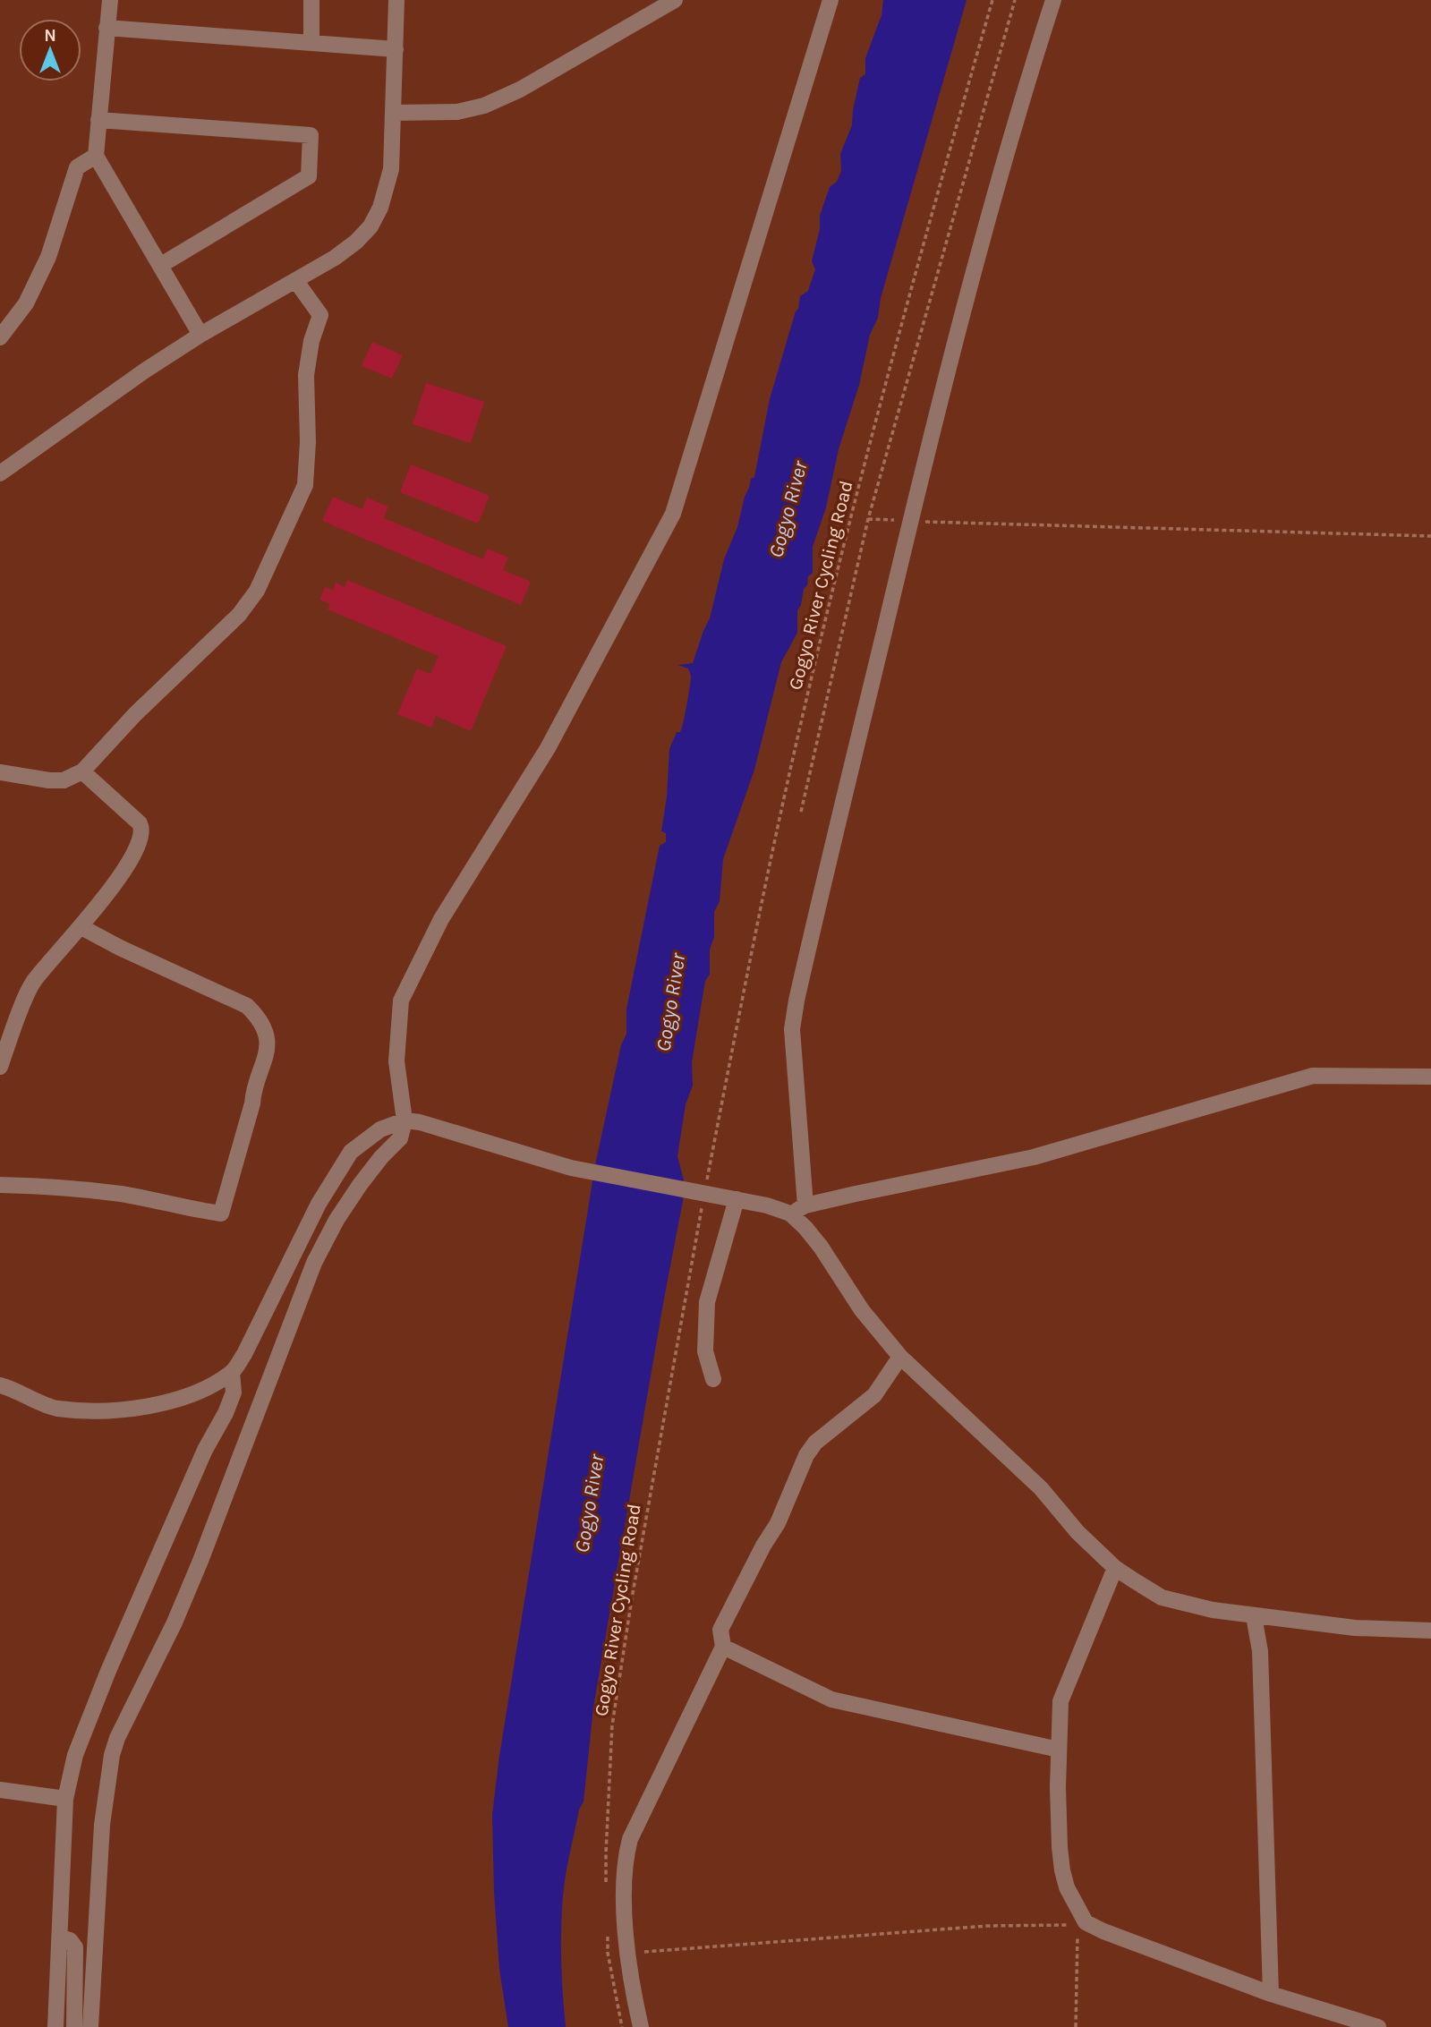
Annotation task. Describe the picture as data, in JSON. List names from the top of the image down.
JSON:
{
  "streets": {
    "path": ["Gogyo River Cycling Road"]
  },
  "water": ["Gogyo River"],
  "north": "top"
}
